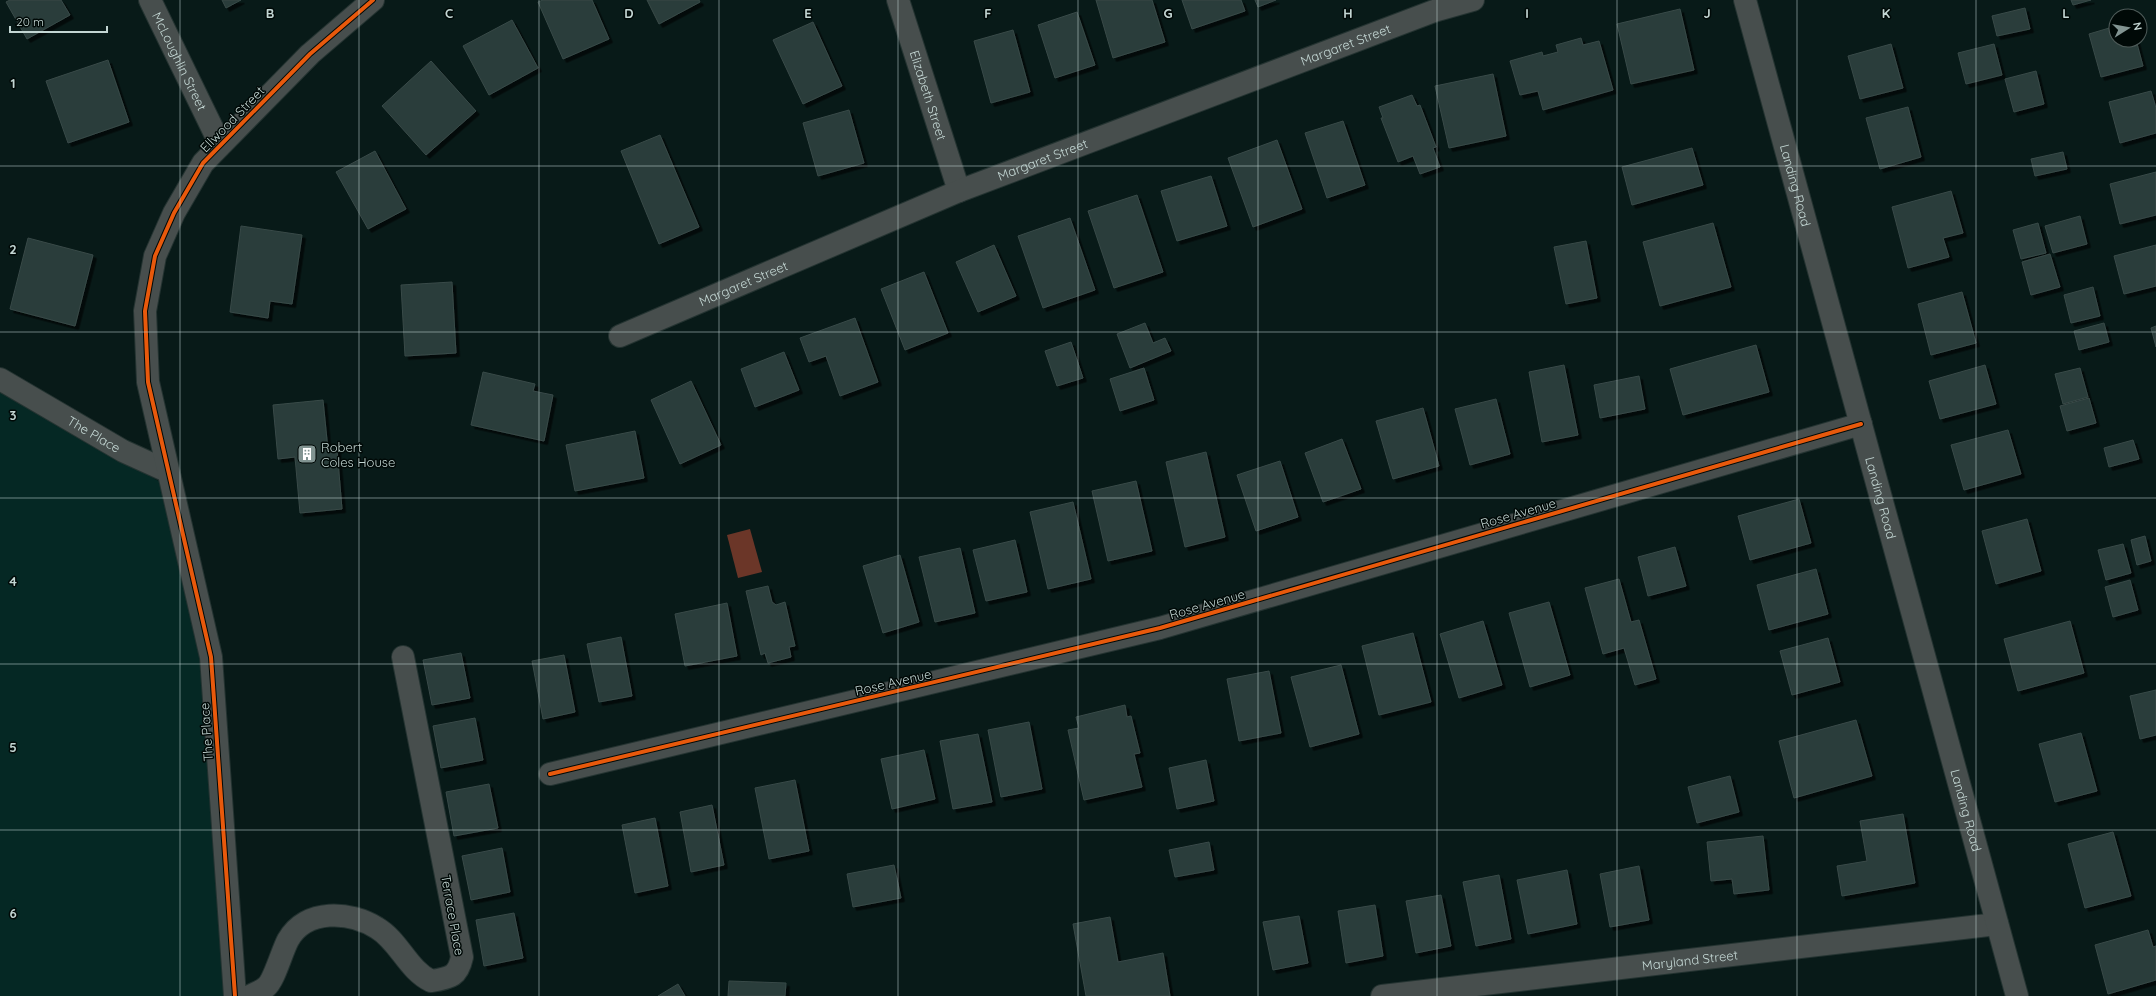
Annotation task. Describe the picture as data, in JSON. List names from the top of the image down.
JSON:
{
  "streets": {
    "street": [
      "Margaret Street",
      "McLoughlin Street",
      "Elizabeth Street",
      "Ellwood Street",
      "Landing Road",
      "The Place",
      "Rose Avenue",
      "Terrace Place",
      "Maryland Street"
    ]
  },
  "crossings": [
    ["Margaret Street", "Elizabeth Street"],
    ["McLoughlin Street", "Ellwood Street"],
    ["Ellwood Street", "The Place"],
    ["Landing Road", "Rose Avenue"],
    ["Landing Road", "Maryland Street"]
  ],
  "places": {
    "building": ["Robert Coles House"]
  },
  "scale_bar": "20 m",
  "north": "right",
  "grid": {
    "columns": [
      "B",
      "C",
      "D",
      "E",
      "F",
      "G",
      "H",
      "I",
      "J",
      "K",
      "L"
    ],
    "rows": [
      "1",
      "2",
      "3",
      "4",
      "5",
      "6"
    ]
  }
}
